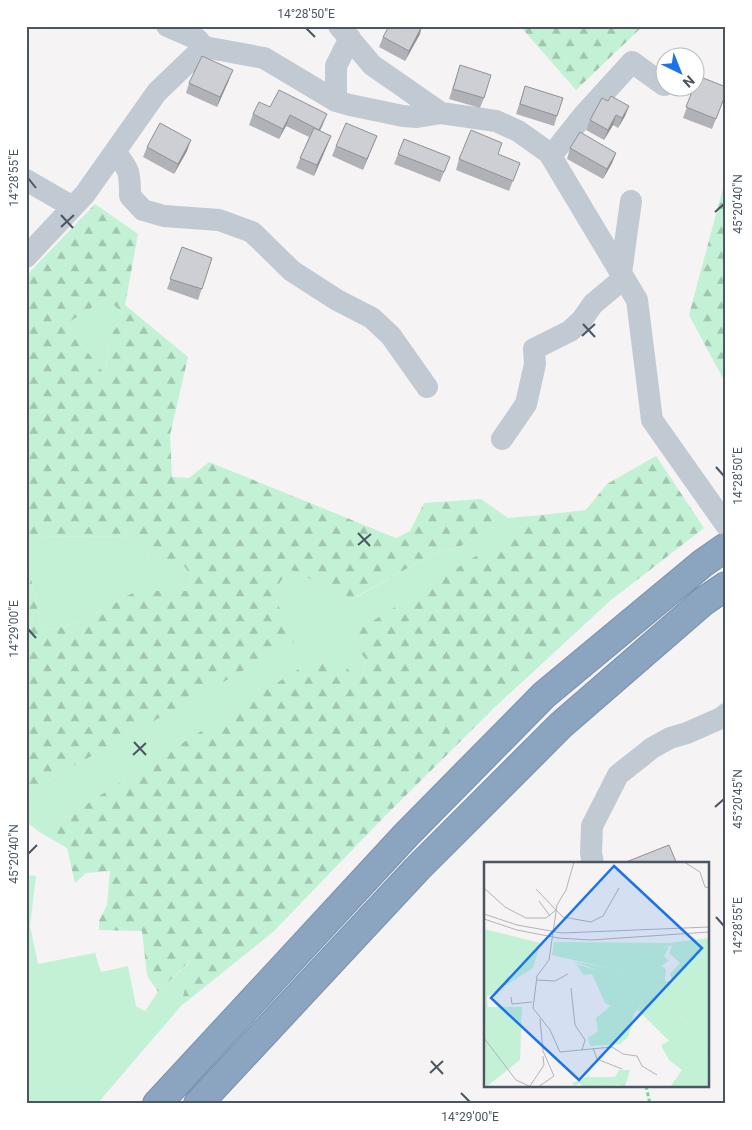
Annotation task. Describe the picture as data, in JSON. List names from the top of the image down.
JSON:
{
  "north": "bottom right",
  "coordinates": [
    "14°28'50\"E",
    "14°28'55\"E",
    "45°20'40\"N",
    "14°29'00\"E",
    "45°20'45\"N"
  ]
}
